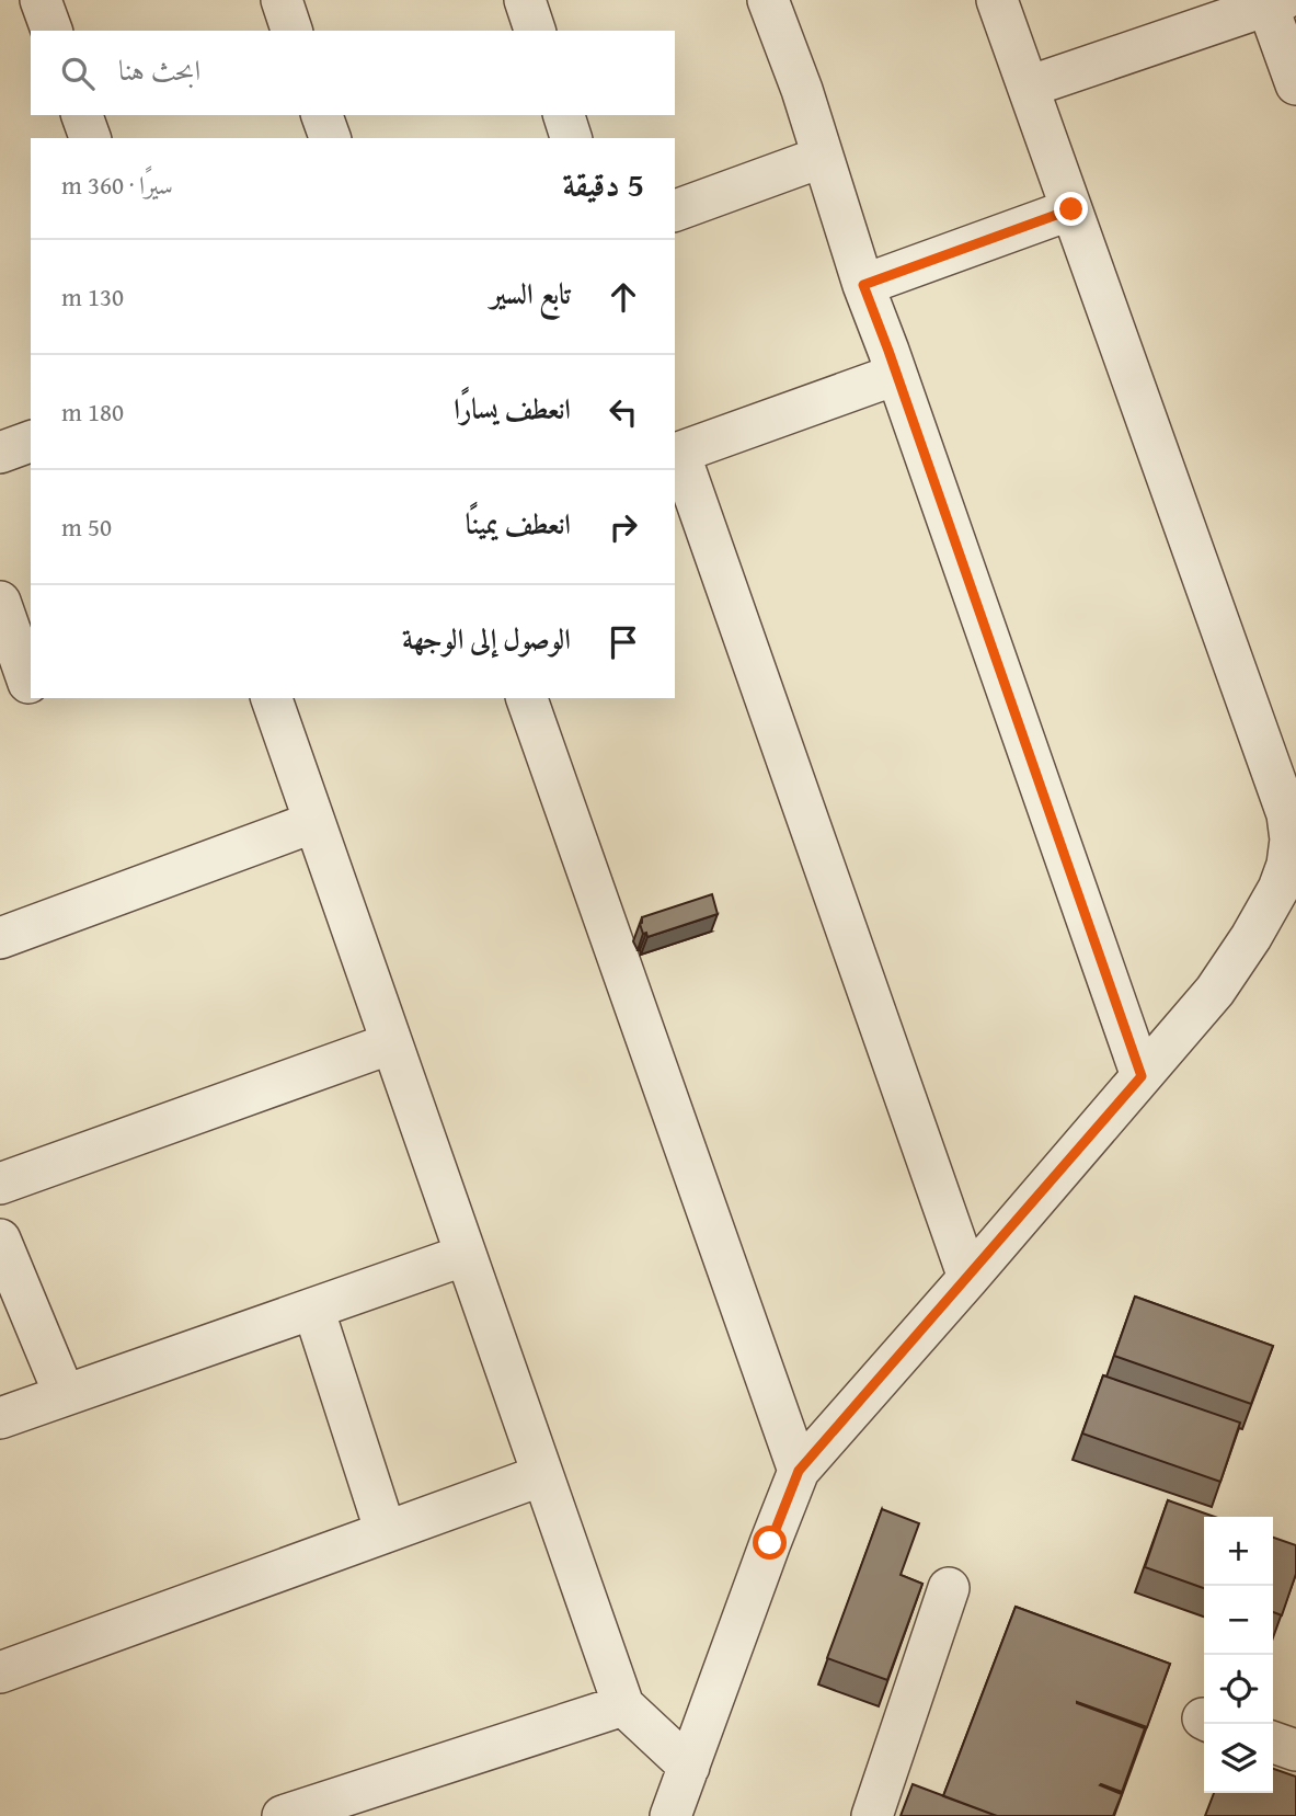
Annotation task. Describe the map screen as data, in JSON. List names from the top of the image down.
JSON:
{
  "page": {
    "search": "ابحث هنا",
    "heading": ["5 دقيقة", "سيرًا · 360 m"],
    "list": [
      ["تابع السير", "130 m"],
      ["انعطف يسارًا", "180 m"],
      ["انعطف يمينًا", "50 m"],
      "الوصول إلى الوجهة"
    ],
    "map_buttons": ["+", "−"]
  }
}
